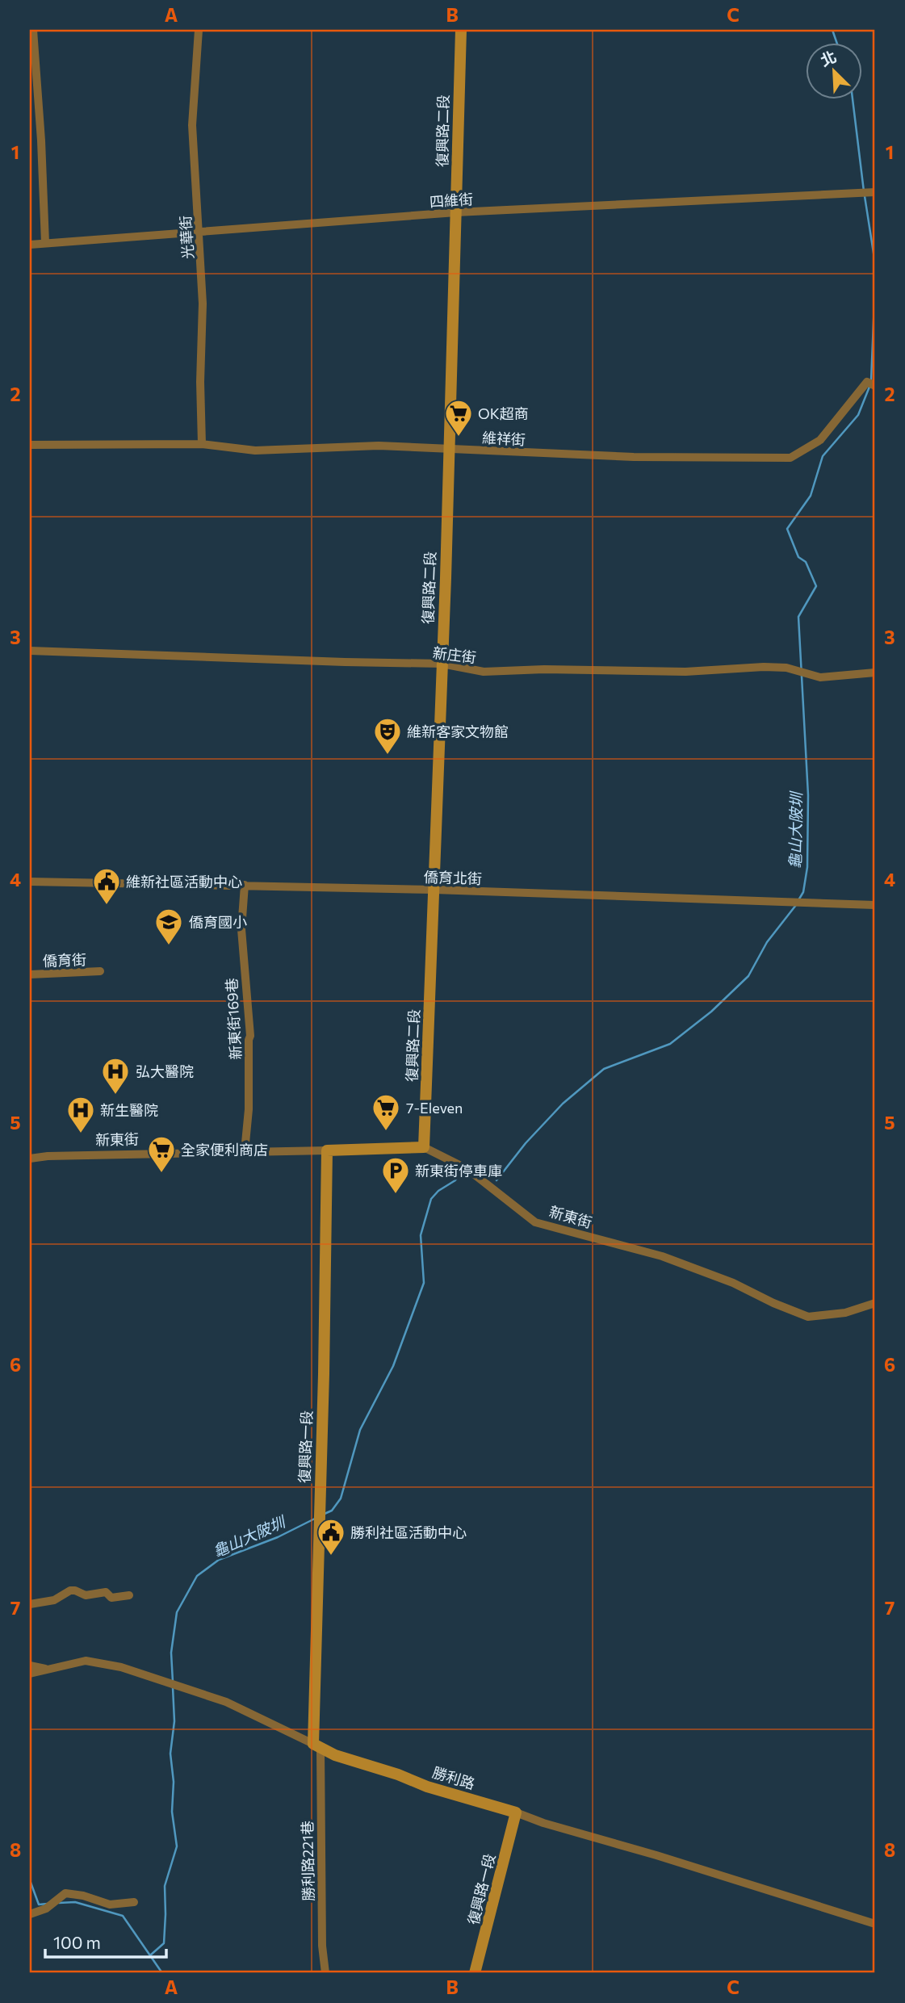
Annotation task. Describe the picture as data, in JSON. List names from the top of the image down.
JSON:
{
  "streets": {
    "street": [
      "復興路二段",
      "四維街",
      "光華街",
      "維祥街",
      "新庄街",
      "僑育北街",
      "僑育街",
      "新東街169巷",
      "新東街",
      "復興路一段",
      "勝利路",
      "勝利路221巷"
    ]
  },
  "crossings": [
    ["復興路二段", "四維街"],
    ["復興路二段", "維祥街"],
    ["復興路二段", "新庄街"],
    ["復興路二段", "僑育北街"],
    ["復興路二段", "新東街"],
    ["四維街", "光華街"],
    ["光華街", "維祥街"],
    ["僑育北街", "新東街169巷"],
    ["新東街169巷", "新東街"],
    ["新東街", "復興路一段"],
    ["復興路一段", "勝利路"],
    ["復興路一段", "勝利路221巷"],
    ["勝利路", "勝利路221巷"]
  ],
  "water": ["龜山大陂圳"],
  "places": {
    "supermarket": ["OK超商", "7-Eleven", "全家便利商店"],
    "theatre": ["維新客家文物館"],
    "public building": ["維新社區活動中心", "勝利社區活動中心"],
    "school or university": ["僑育國小"],
    "hospital": ["弘大醫院", "新生醫院"],
    "parking": ["新東街停車庫"]
  },
  "scale_bar": "100 m",
  "north": "top left",
  "grid": {
    "columns": ["A", "B", "C"],
    "rows": [
      "1",
      "2",
      "3",
      "4",
      "5",
      "6",
      "7",
      "8"
    ]
  }
}
